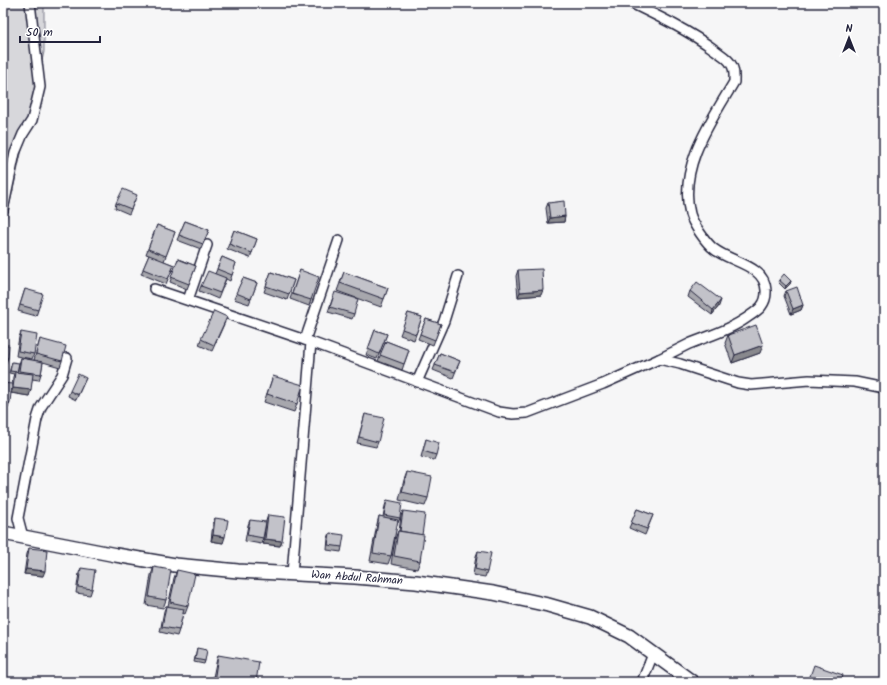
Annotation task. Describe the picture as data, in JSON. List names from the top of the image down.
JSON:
{
  "streets": {
    "street": ["Wan Abdul Rahman"]
  },
  "scale_bar": "50 m",
  "north": "top"
}
